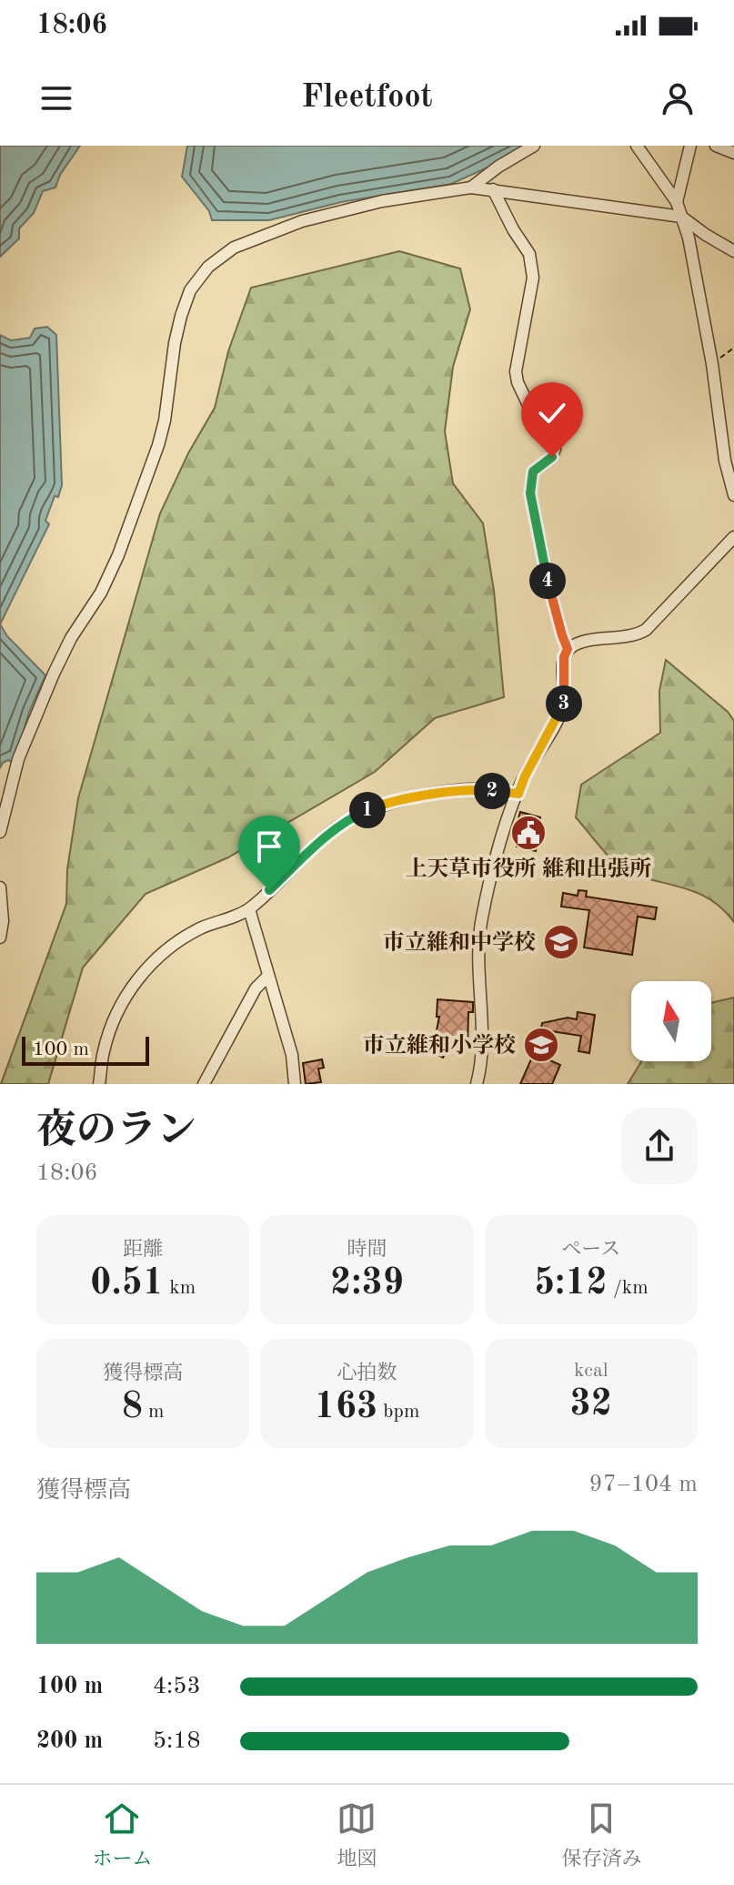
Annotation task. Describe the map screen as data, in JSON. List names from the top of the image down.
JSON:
{
  "places": {
    "public building": ["上天草市役所 維和出張所"],
    "school or university": ["市立維和中学校", "市立維和小学校"]
  },
  "scale_bar": "100 m",
  "north": "top",
  "page": {
    "status": "18:06",
    "header": "Fleetfoot",
    "pins": [
      "4",
      "3",
      "2",
      "1"
    ],
    "scale": "100 m",
    "heading": ["夜のラン", "18:06"],
    "stats": [
      ["距離", "0.51 km"],
      ["時間", "2:39"],
      ["ペース", "5:12 /km"],
      ["獲得標高", "8 m"],
      ["心拍数", "163 bpm"],
      ["kcal", "32"]
    ],
    "chart": ["獲得標高", "97–104 m"],
    "list": [
      {
        "name": "100 m",
        "note": "4:53"
      },
      {
        "name": "200 m",
        "note": "5:18"
      }
    ],
    "tabs": ["ホーム", "地図", "保存済み"]
  }
}
